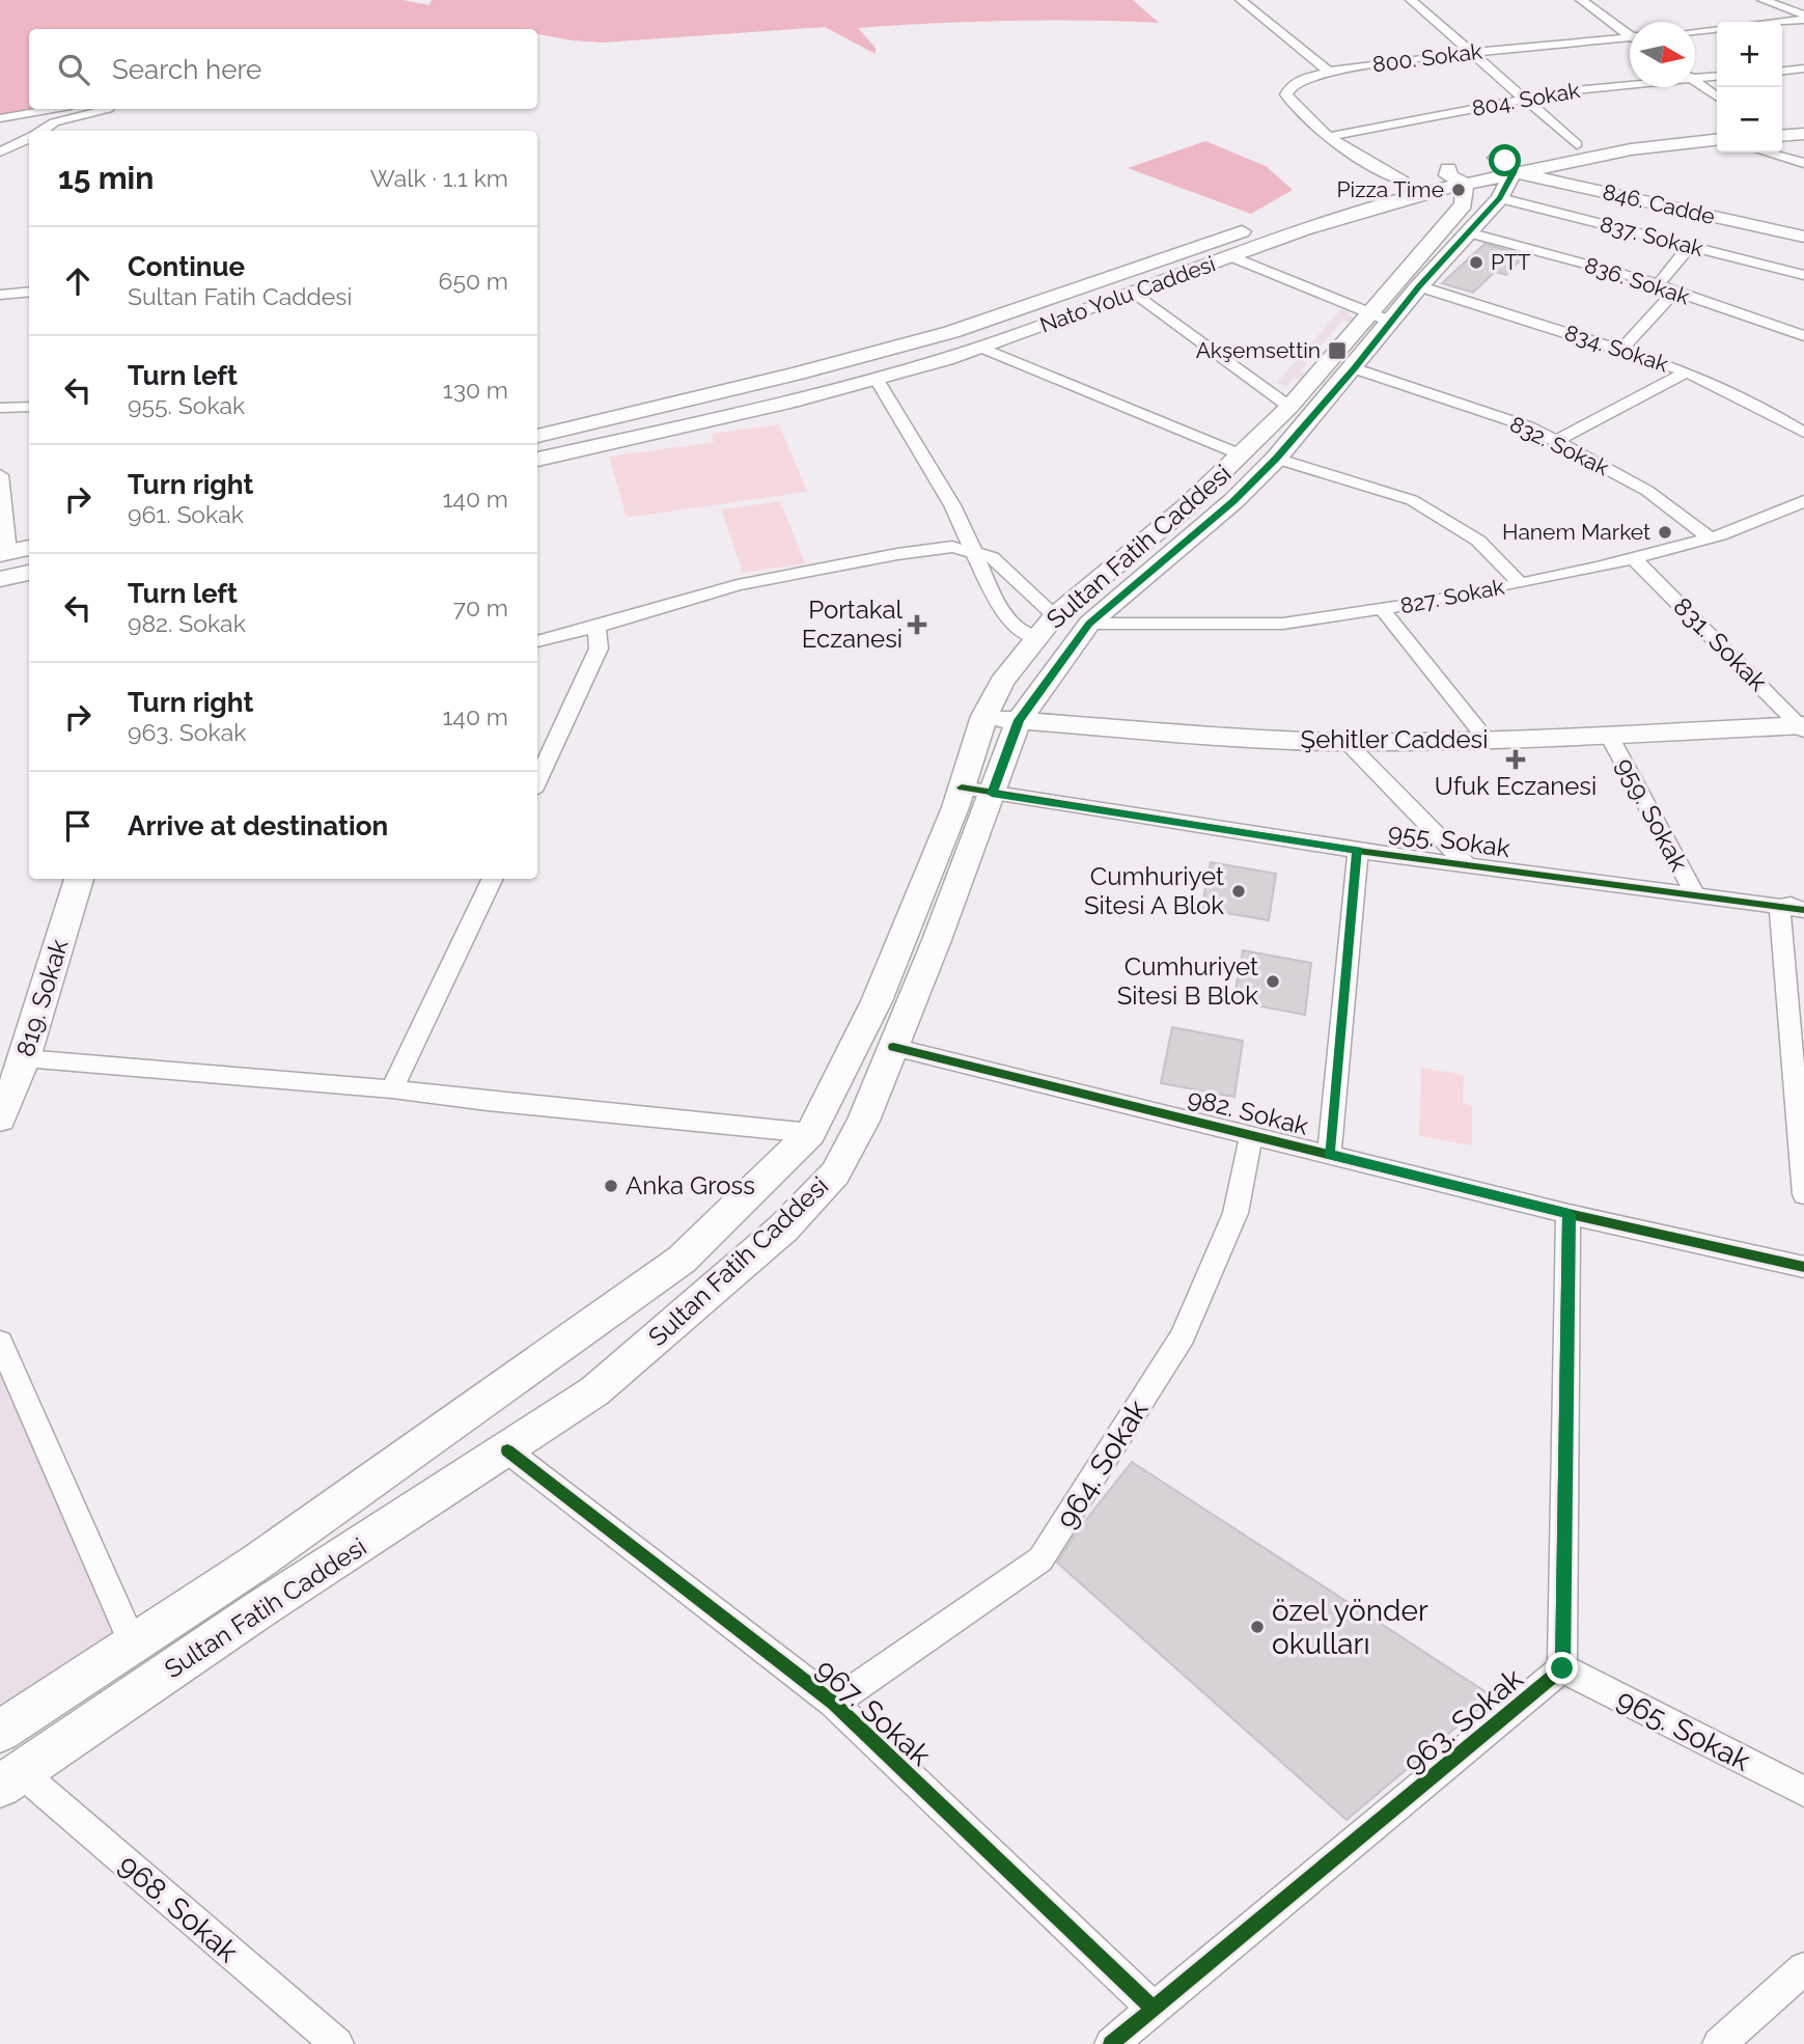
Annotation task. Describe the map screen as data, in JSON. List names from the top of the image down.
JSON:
{
  "streets": {
    "main road": [
      "846. Cadde",
      "Nato Yolu Caddesi",
      "Sultan Fatih Caddesi",
      "Şehitler Caddesi",
      "819. Sokak"
    ],
    "street": [
      "800. Sokak",
      "804. Sokak",
      "837. Sokak",
      "836. Sokak",
      "834. Sokak",
      "832. Sokak",
      "827. Sokak",
      "831. Sokak",
      "959. Sokak",
      "955. Sokak",
      "982. Sokak",
      "964. Sokak",
      "967. Sokak",
      "963. Sokak",
      "965. Sokak",
      "968. Sokak"
    ]
  },
  "crossings": [
    ["800. Sokak", "804. Sokak"],
    ["846. Cadde", "837. Sokak"],
    ["846. Cadde", "Nato Yolu Caddesi"],
    ["846. Cadde", "Sultan Fatih Caddesi"],
    ["837. Sokak", "Nato Yolu Caddesi"],
    ["837. Sokak", "Sultan Fatih Caddesi"],
    ["836. Sokak", "Sultan Fatih Caddesi"],
    ["Nato Yolu Caddesi", "Sultan Fatih Caddesi"],
    ["834. Sokak", "Sultan Fatih Caddesi"],
    ["832. Sokak", "Sultan Fatih Caddesi"],
    ["832. Sokak", "827. Sokak"],
    ["Sultan Fatih Caddesi", "827. Sokak"],
    ["Sultan Fatih Caddesi", "Şehitler Caddesi"],
    ["Sultan Fatih Caddesi", "955. Sokak"],
    ["Sultan Fatih Caddesi", "982. Sokak"],
    ["Sultan Fatih Caddesi", "967. Sokak"],
    ["Sultan Fatih Caddesi", "968. Sokak"],
    ["827. Sokak", "831. Sokak"],
    ["831. Sokak", "Şehitler Caddesi"],
    ["Şehitler Caddesi", "959. Sokak"],
    ["959. Sokak", "955. Sokak"],
    ["982. Sokak", "964. Sokak"],
    ["964. Sokak", "967. Sokak"],
    ["967. Sokak", "963. Sokak"],
    ["963. Sokak", "965. Sokak"]
  ],
  "places": {
    "other": [
      "Pizza Time",
      "PTT",
      "Hanem Market",
      "Cumhuriyet Sitesi A Blok",
      "Cumhuriyet Sitesi B Blok",
      "Anka Gross",
      "özel yönder okulları"
    ],
    "transit": ["Akşemsettin"],
    "health": ["Portakal Eczanesi", "Ufuk Eczanesi"]
  },
  "north": "right",
  "page": {
    "map_buttons": ["+", "−"],
    "search": "Search here",
    "heading": ["15 min", "Walk · 1.1 km"],
    "list": [
      ["Continue", "Sultan Fatih Caddesi", "650 m"],
      ["Turn left", "955. Sokak", "130 m"],
      ["Turn right", "961. Sokak", "140 m"],
      ["Turn left", "982. Sokak", "70 m"],
      ["Turn right", "963. Sokak", "140 m"],
      "Arrive at destination"
    ]
  }
}
